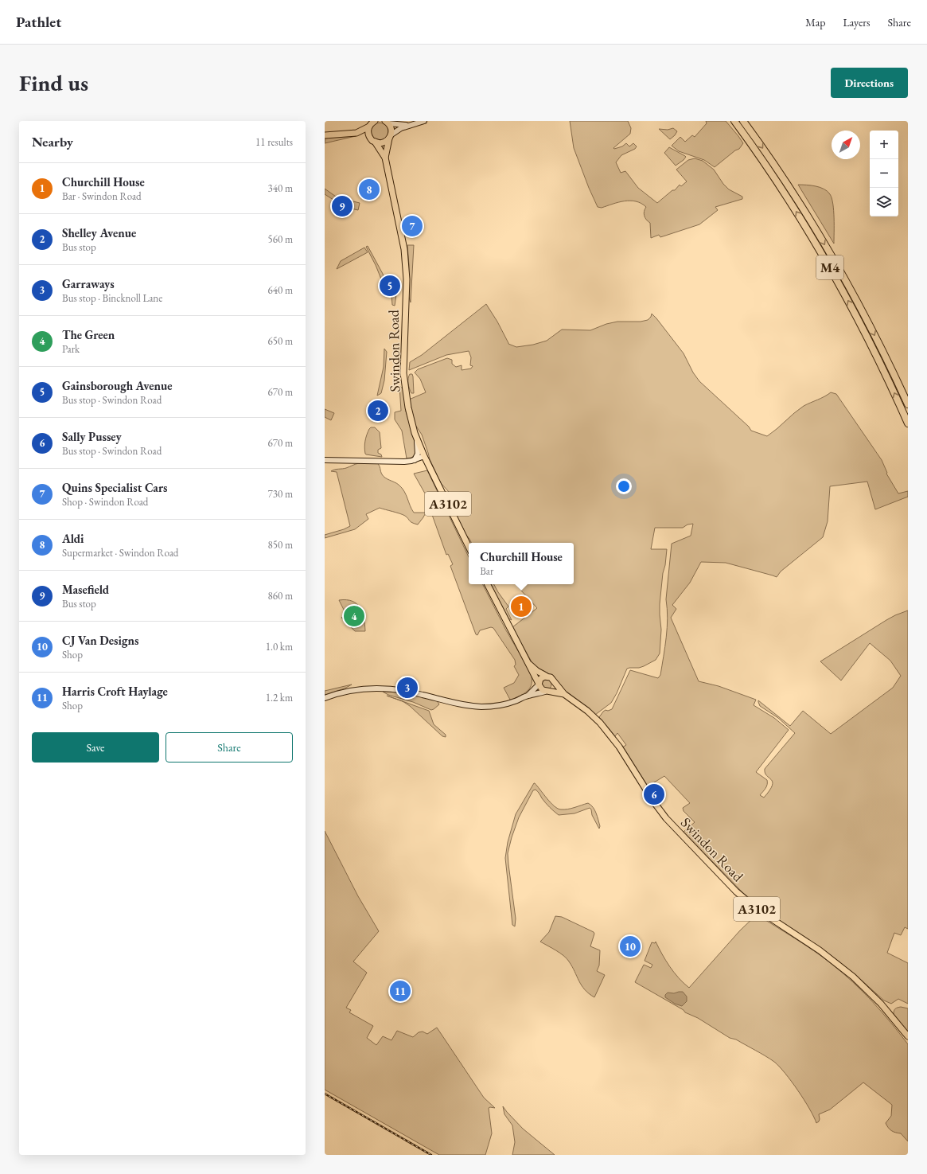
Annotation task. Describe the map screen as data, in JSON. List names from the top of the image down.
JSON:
{
  "streets": {
    "highway": ["M4"],
    "main road": ["Swindon Road", "A3102"]
  },
  "crossings": [
    ["Swindon Road", "A3102"]
  ],
  "north": "top right",
  "page": {
    "header": "Pathlet",
    "nav": ["Map", "Layers", "Share"],
    "buttons": [
      "Directions",
      ["Save", "Share"]
    ],
    "title": "Find us",
    "heading": ["Nearby", "11 results"],
    "map_buttons": ["+", "−"],
    "list": [
      {
        "mark": "1",
        "name": "Churchill House",
        "note": "Bar · Swindon Road",
        "value": "340 m"
      },
      {
        "mark": "2",
        "name": "Shelley Avenue",
        "note": "Bus stop",
        "value": "560 m"
      },
      {
        "mark": "3",
        "name": "Garraways",
        "note": "Bus stop · Bincknoll Lane",
        "value": "640 m"
      },
      {
        "mark": "4",
        "name": "The Green",
        "note": "Park",
        "value": "650 m"
      },
      {
        "mark": "5",
        "name": "Gainsborough Avenue",
        "note": "Bus stop · Swindon Road",
        "value": "670 m"
      },
      {
        "mark": "6",
        "name": "Sally Pussey",
        "note": "Bus stop · Swindon Road",
        "value": "670 m"
      },
      {
        "mark": "7",
        "name": "Quins Specialist Cars",
        "note": "Shop · Swindon Road",
        "value": "730 m"
      },
      {
        "mark": "8",
        "name": "Aldi",
        "note": "Supermarket · Swindon Road",
        "value": "850 m"
      },
      {
        "mark": "9",
        "name": "Masefield",
        "note": "Bus stop",
        "value": "860 m"
      },
      {
        "mark": "10",
        "name": "CJ Van Designs",
        "note": "Shop",
        "value": "1.0 km"
      },
      {
        "mark": "11",
        "name": "Harris Croft Haylage",
        "note": "Shop",
        "value": "1.2 km"
      }
    ],
    "pins": [
      "8",
      "9",
      "7",
      "5",
      "2",
      "1",
      "4",
      "3",
      "6",
      "10",
      "11"
    ],
    "popup": ["Churchill House", "Bar"]
  }
}
